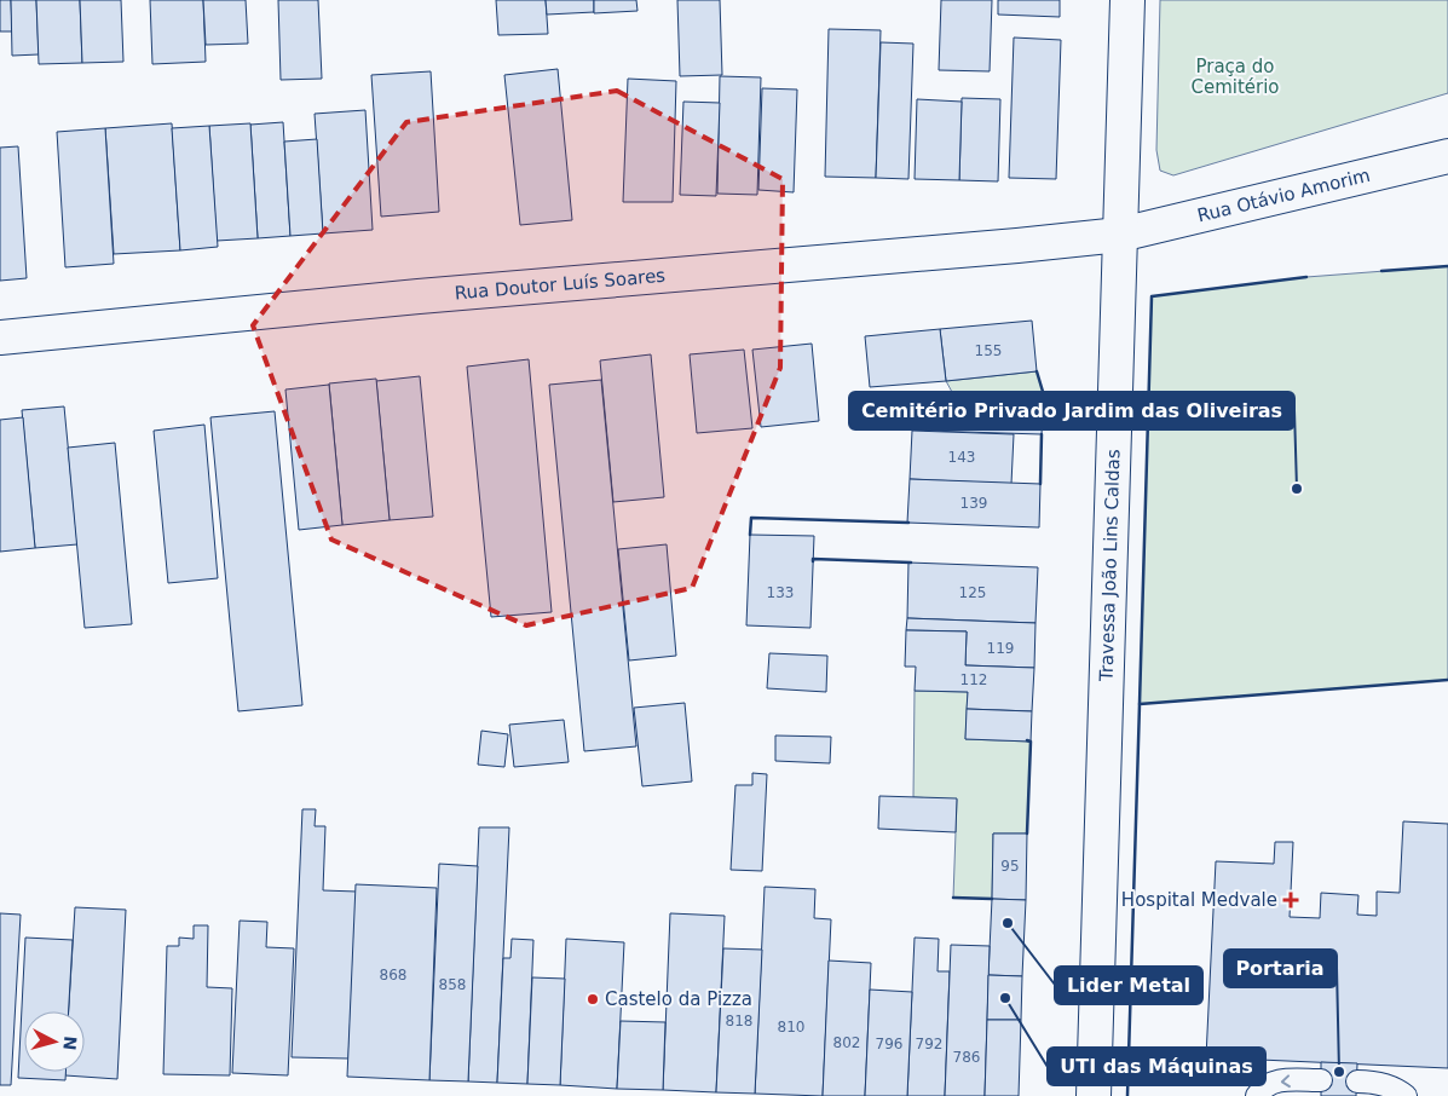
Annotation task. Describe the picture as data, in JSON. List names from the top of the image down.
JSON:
{
  "streets": {
    "street": ["Rua Otávio Amorim", "Rua Doutor Luís Soares", "Travessa João Lins Caldas"]
  },
  "crossings": [
    ["Rua Otávio Amorim", "Rua Doutor Luís Soares"],
    ["Rua Otávio Amorim", "Travessa João Lins Caldas"],
    ["Rua Doutor Luís Soares", "Travessa João Lins Caldas"]
  ],
  "parks": ["Praça do Cemitério"],
  "places": {
    "other": [
      "Cemitério Privado Jardim das Oliveiras",
      "Lider Metal",
      "UTI das Máquinas",
      "Castelo da Pizza",
      "Portaria"
    ],
    "health": ["Hospital Medvale"]
  },
  "house_numbers": [
    "155",
    "143",
    "139",
    "133",
    "125",
    "119",
    "112",
    "95",
    "868",
    "858",
    "818",
    "810",
    "802",
    "796",
    "792",
    "786"
  ],
  "north": "right"
}
